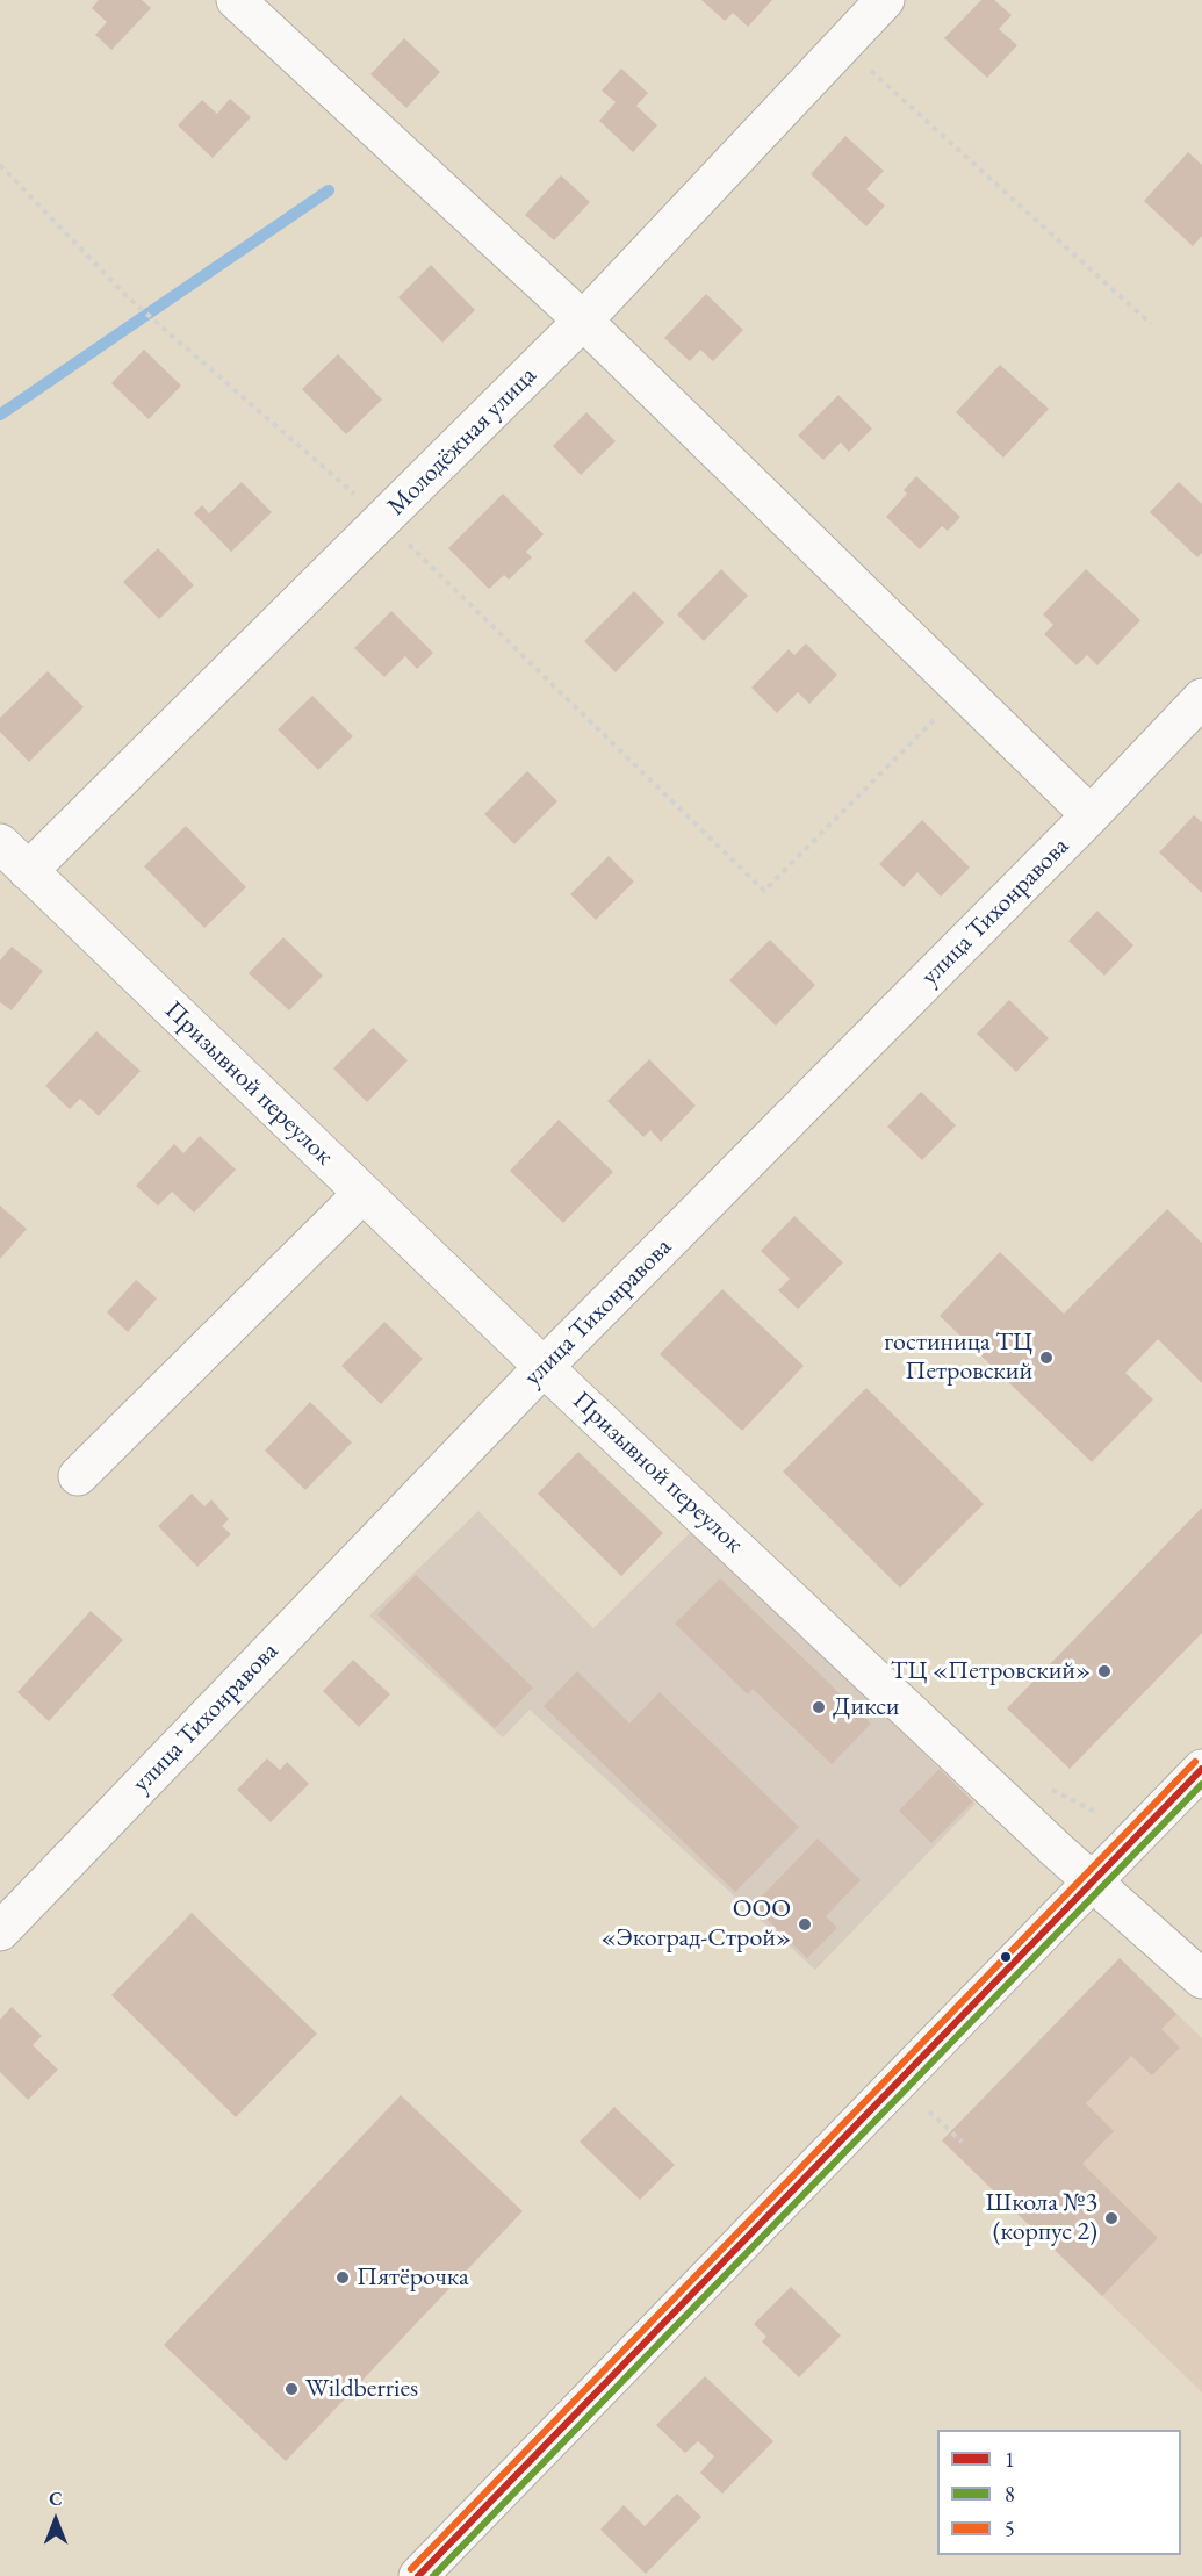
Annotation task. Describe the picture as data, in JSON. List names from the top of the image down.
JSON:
{
  "streets": {
    "street": ["Молодёжная улица", "улица Тихонравова", "Призывной переулок"]
  },
  "crossings": [
    ["Молодёжная улица", "Призывной переулок"],
    ["улица Тихонравова", "Призывной переулок"]
  ],
  "places": [
    "гостиница ТЦ Петровский",
    "ТЦ «Петровский»",
    "Дикси",
    "ООО «Экоград-Строй»",
    "Школа №3 (корпус 2)",
    "Пятёрочка",
    "Wildberries"
  ],
  "lines": ["transit line 5", "transit line 1", "transit line 8"],
  "legend": ["1", "8", "5"],
  "north": "top"
}
